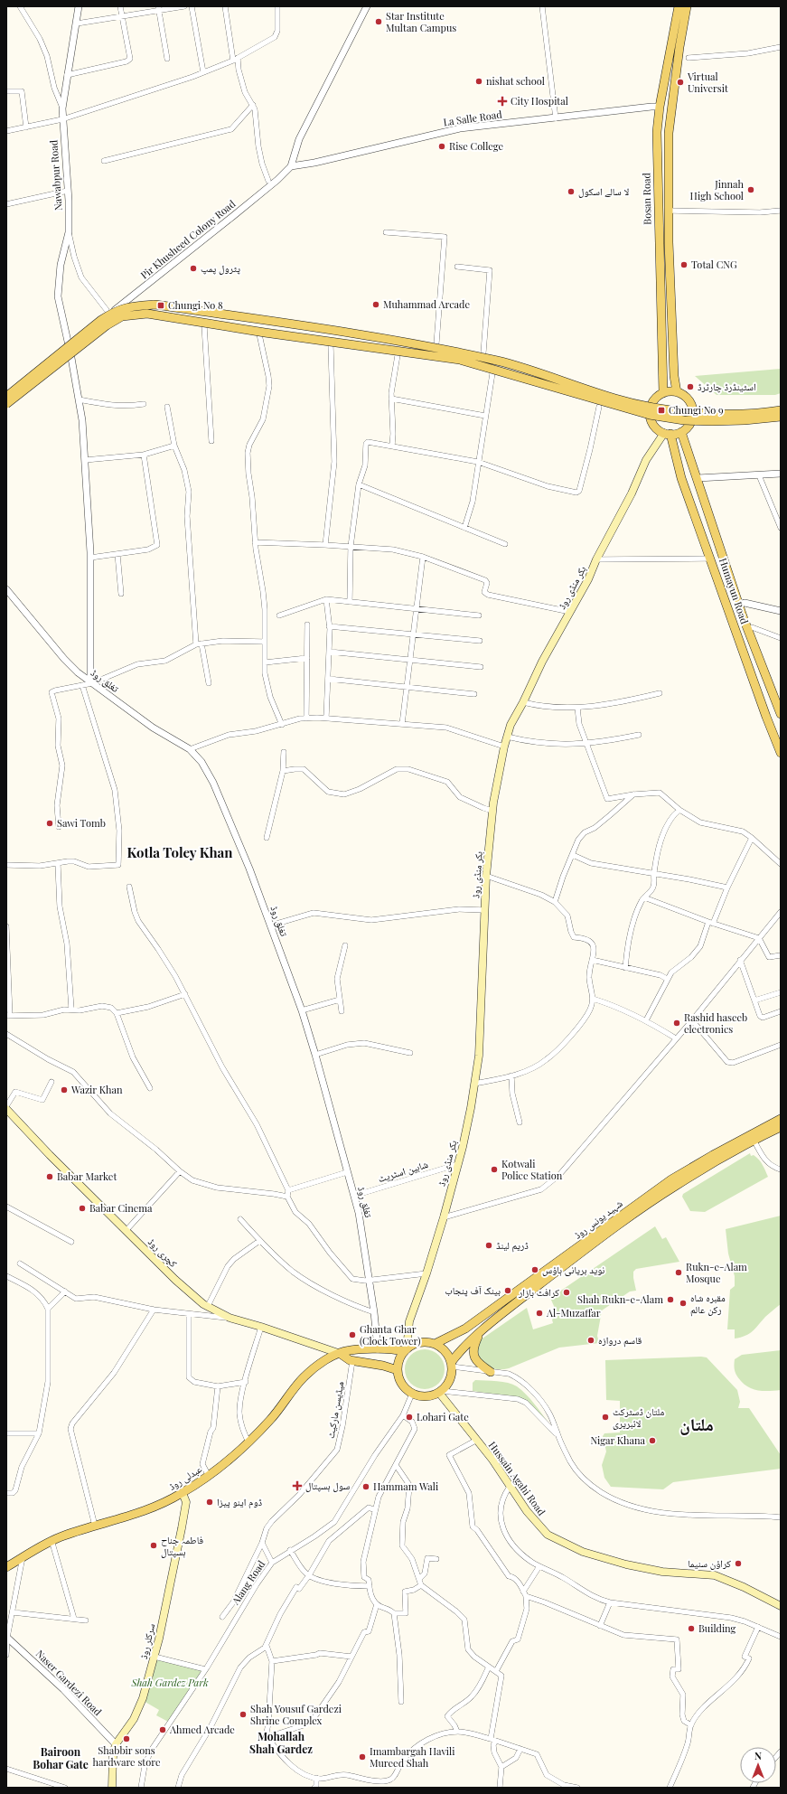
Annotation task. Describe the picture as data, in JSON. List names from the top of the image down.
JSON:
{
  "streets": {
    "main road": [
      "Bosan Road",
      "بکر منڈی روڈ",
      "Humayun Road",
      "شہید یونس روڈ",
      "کچری روڈ",
      "عبدلی روڈ",
      "Hussain Agahi Road",
      "سرکلر روڈ"
    ],
    "street": [
      "La Salle Road",
      "Nawabpur Road",
      "Pir Khusheed Colony Road",
      "تغلق روڈ",
      "شاہین اسٹریٹ",
      "میڈیسن مارکیٹ",
      "Alang Road",
      "Naser Gardezi Road"
    ]
  },
  "crossings": [
    ["La Salle Road", "Bosan Road"],
    ["La Salle Road", "Pir Khusheed Colony Road"],
    ["Nawabpur Road", "تغلق روڈ"],
    ["Bosan Road", "بکر منڈی روڈ"],
    ["Bosan Road", "Humayun Road"],
    ["بکر منڈی روڈ", "Humayun Road"],
    ["بکر منڈی روڈ", "شاہین اسٹریٹ"],
    ["بکر منڈی روڈ", "شہید یونس روڈ"],
    ["بکر منڈی روڈ", "عبدلی روڈ"],
    ["بکر منڈی روڈ", "Hussain Agahi Road"],
    ["بکر منڈی روڈ", "Alang Road"],
    ["تغلق روڈ", "شاہین اسٹریٹ"],
    ["تغلق روڈ", "عبدلی روڈ"],
    ["شہید یونس روڈ", "عبدلی روڈ"],
    ["شہید یونس روڈ", "Hussain Agahi Road"],
    ["شہید یونس روڈ", "Alang Road"],
    ["کچری روڈ", "عبدلی روڈ"],
    ["عبدلی روڈ", "Hussain Agahi Road"],
    ["عبدلی روڈ", "Alang Road"],
    ["عبدلی روڈ", "سرکلر روڈ"],
    ["Hussain Agahi Road", "Alang Road"],
    ["سرکلر روڈ", "Naser Gardezi Road"]
  ],
  "districts": [
    "Kotla Toley Khan",
    "ملتان",
    "Mohallah Shah Gardez",
    "Bairoon Bohar Gate"
  ],
  "parks": ["Shah Gardez Park"],
  "places": {
    "other": [
      "Star Institute Multan Campus",
      "nishat school",
      "Virtual Universit",
      "Rise College",
      "Jinnah High School",
      "لا سالے اسکول",
      "Total CNG",
      "پٹرول پمپ",
      "Muhammad Arcade",
      "اسٹینڈرڈ چارٹرڈ",
      "Sawi Tomb",
      "Rashid haseeb electronics",
      "Wazir Khan",
      "Kotwali Police Station",
      "Babar Market",
      "Babar Cinema",
      "ڈریم لینڈ",
      "نوید بریانی ہاؤس",
      "Rukn-e-Alam Mosque",
      "بینک آف پنجاب",
      "کرافٹ بازار",
      "Shah Rukn-e-Alam",
      "مقبرہ شاہ رکن عالم",
      "Al-Muzaffar",
      "Ghanta Ghar (Clock Tower)",
      "قاسم دروازہ",
      "Lohari Gate",
      "ملتان ڈسٹرکٹ لائبریری",
      "Nigar Khana",
      "Hammam Wali",
      "ڈوم اینو پیزا",
      "فاطمہ جناح ہسپتال",
      "کراؤن سنیما",
      "Building",
      "Shah Yousuf Gardezi Shrine Complex",
      "Ahmed Arcade",
      "Shabbir sons hardware store",
      "Imambargah Havili Mureed Shah"
    ],
    "health": ["City Hospital", "سول ہسپتال"],
    "transit": ["Chungi No 8", "Chungi No 9"]
  },
  "north": "top"
}
